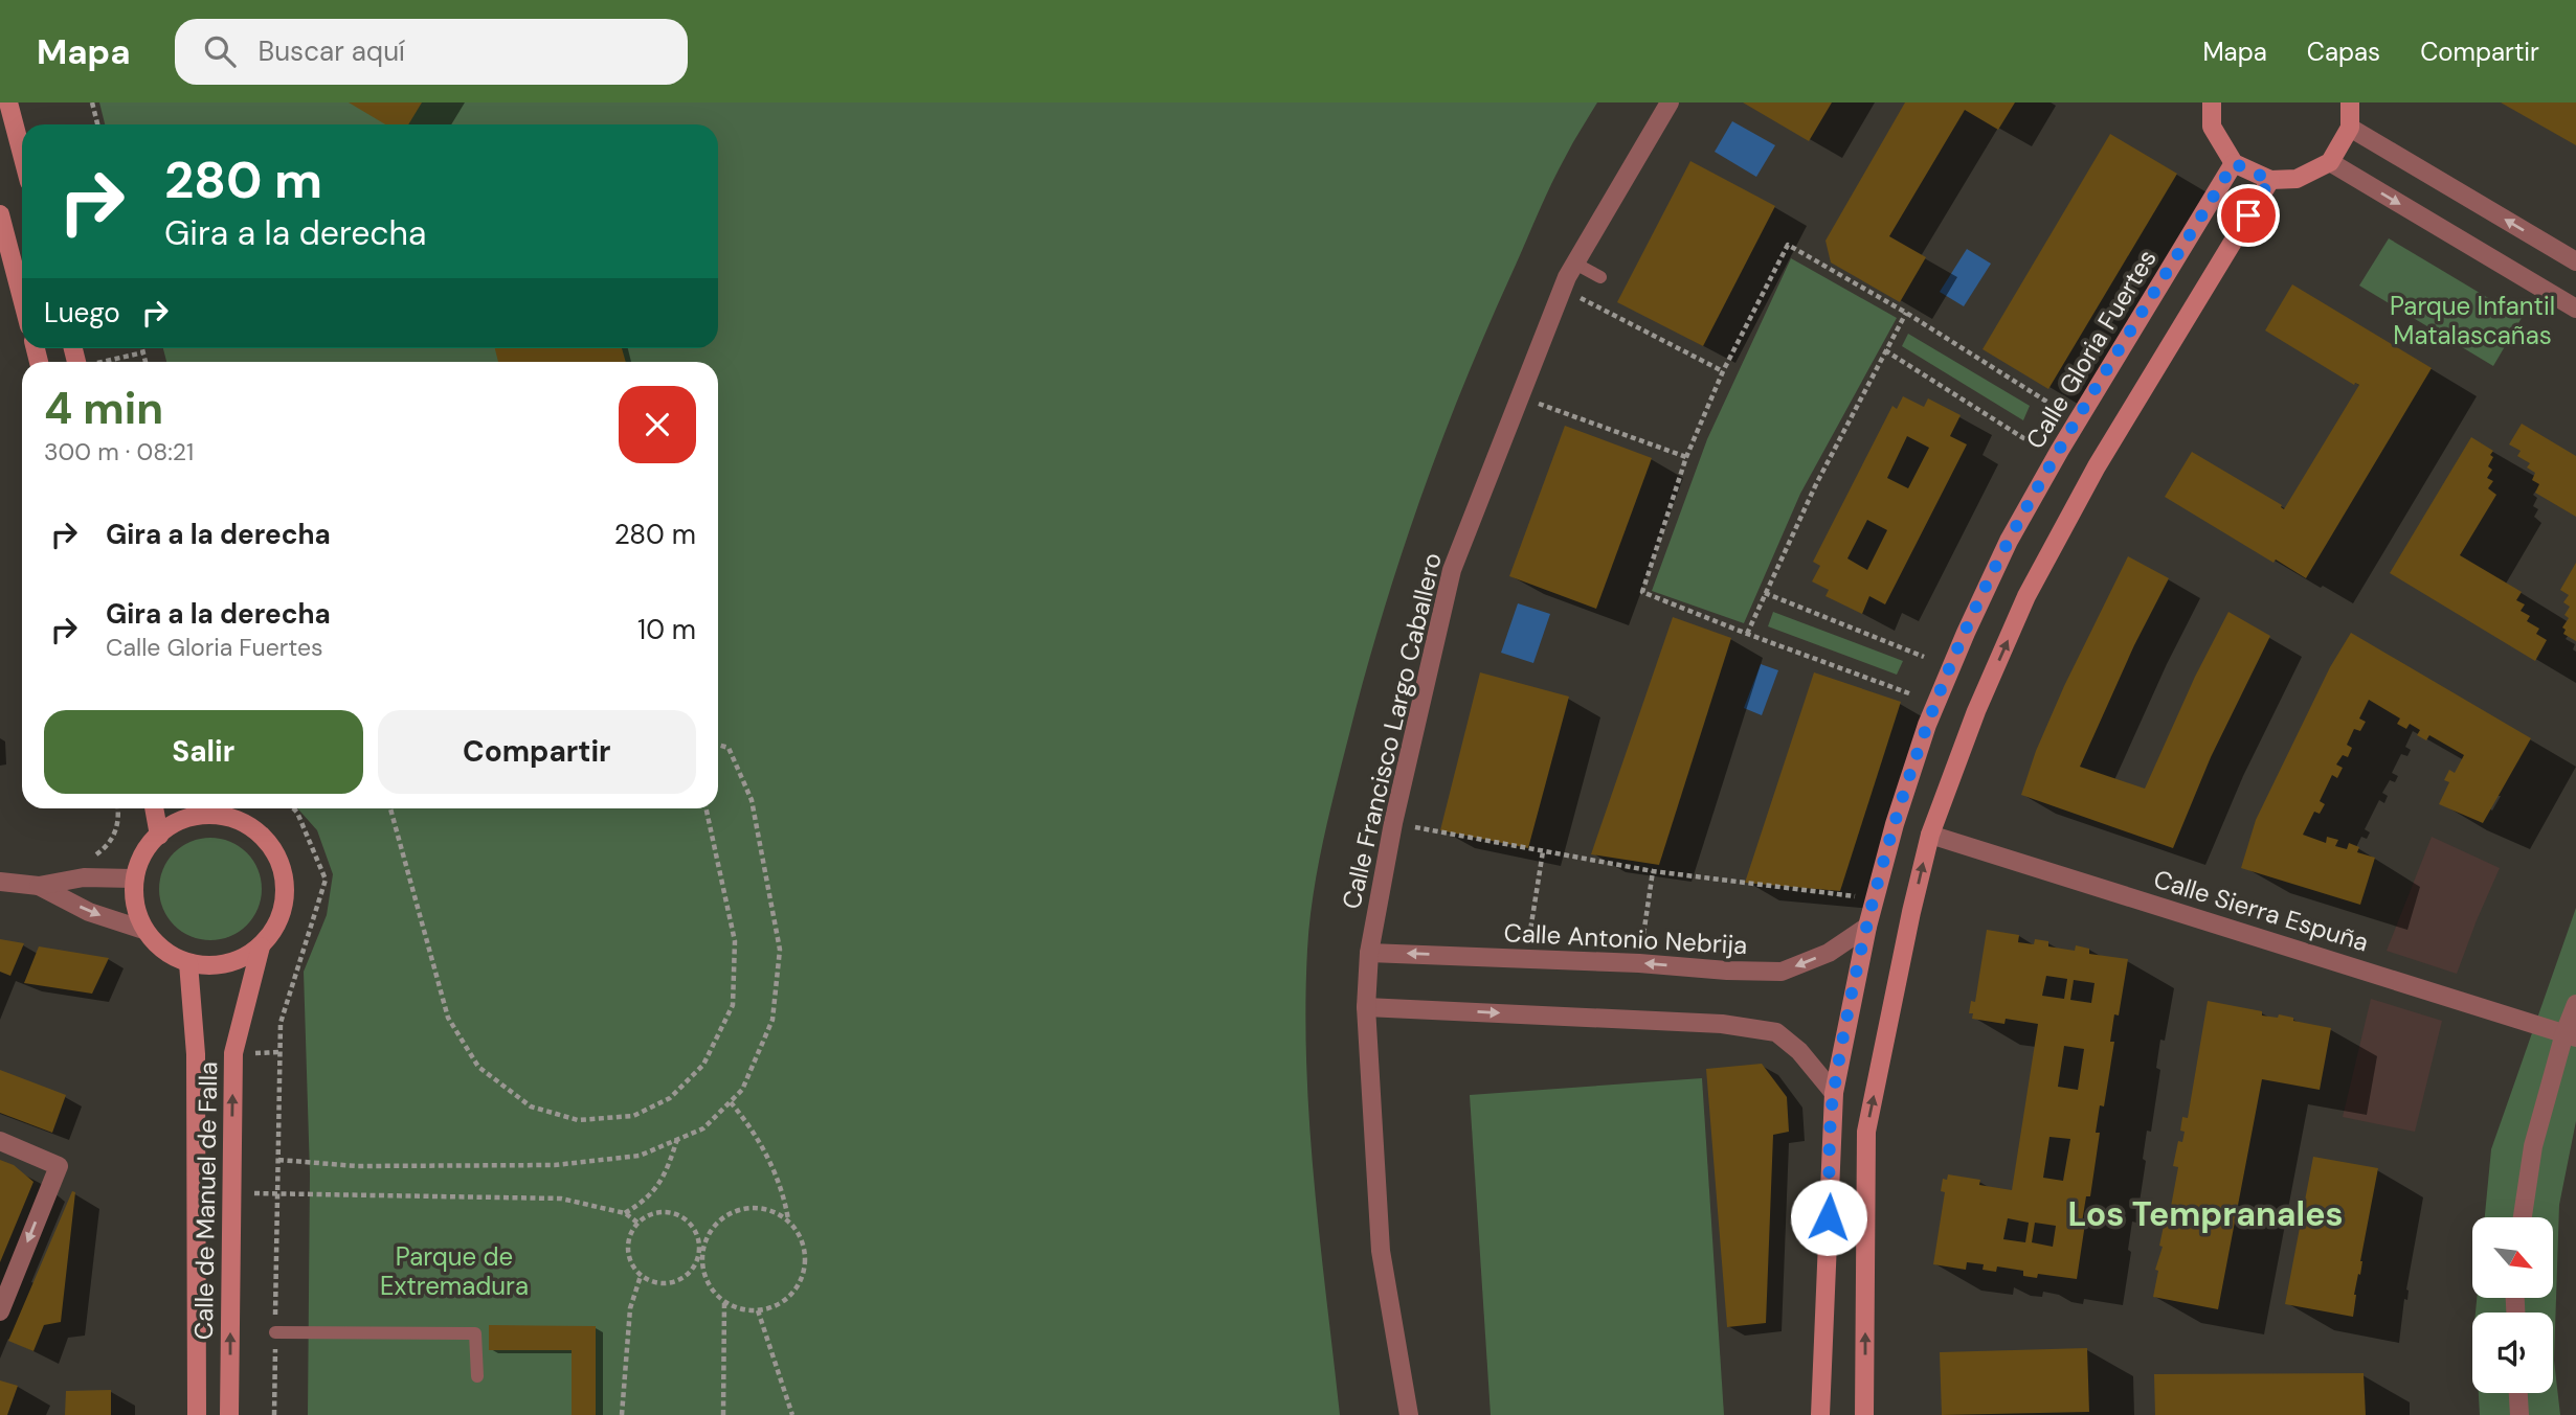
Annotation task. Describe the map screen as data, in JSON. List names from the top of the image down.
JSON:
{
  "streets": {
    "main road": ["Calle Gloria Fuertes", "Calle de Manuel de Falla"],
    "street": ["Calle Francisco Largo Caballero", "Calle Sierra Espuña", "Calle Antonio Nebrija"]
  },
  "crossings": [
    ["Calle Gloria Fuertes", "Calle Antonio Nebrija"],
    ["Calle Francisco Largo Caballero", "Calle Antonio Nebrija"]
  ],
  "districts": ["Los Tempranales"],
  "parks": ["Parque Infantil Matalascañas", "Parque de Extremadura"],
  "north": "bottom right",
  "page": {
    "header": "Mapa",
    "search": "Buscar aquí",
    "nav": ["Mapa", "Capas", "Compartir"],
    "turn": ["280 m", "Gira a la derecha"],
    "then": "Luego",
    "heading": ["4 min", "300 m · 08:21"],
    "list": [
      {
        "name": "Gira a la derecha",
        "value": "280 m"
      },
      {
        "name": "Gira a la derecha",
        "note": "Calle Gloria Fuertes",
        "value": "10 m"
      }
    ],
    "buttons": ["Salir", "Compartir"]
  }
}
